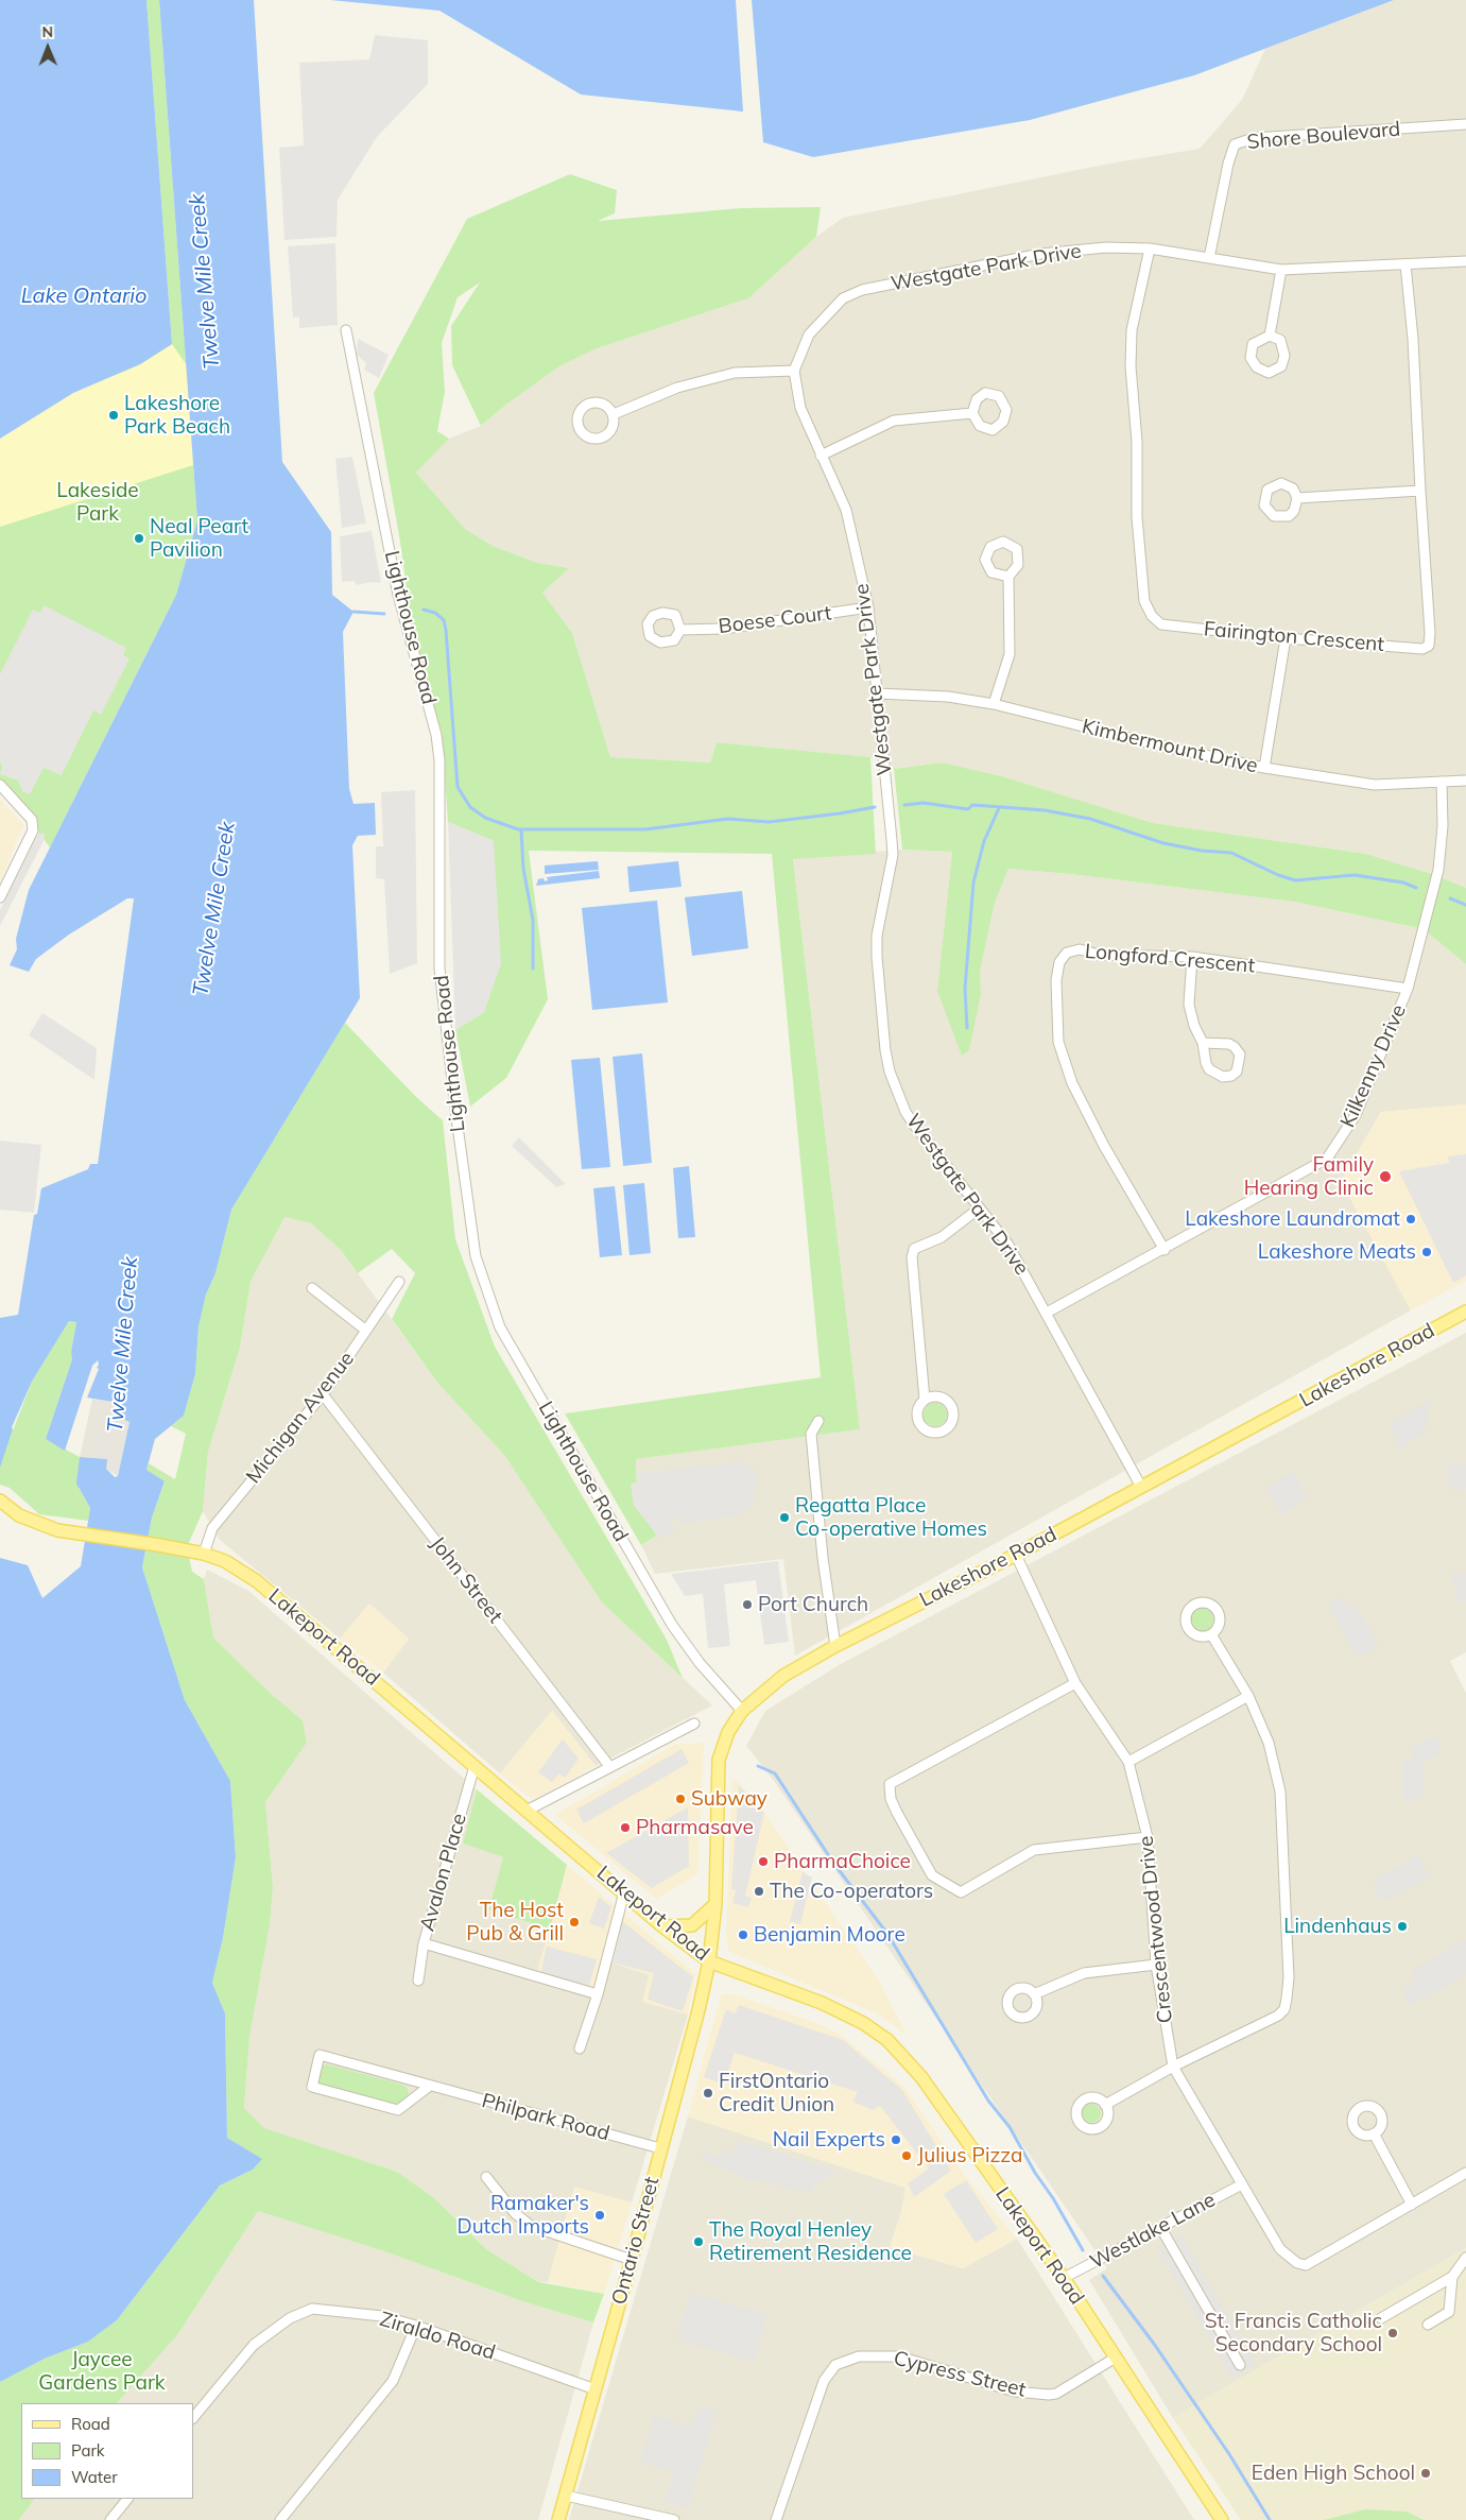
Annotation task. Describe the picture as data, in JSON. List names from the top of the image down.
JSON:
{
  "streets": {
    "main road": ["Lakeshore Road", "Lakeport Road", "Ontario Street"],
    "street": [
      "Shore Boulevard",
      "Westgate Park Drive",
      "Boese Court",
      "Lighthouse Road",
      "Fairington Crescent",
      "Kimbermount Drive",
      "Longford Crescent",
      "Kilkenny Drive",
      "Michigan Avenue",
      "John Street",
      "Avalon Place",
      "Crescentwood Drive",
      "Philpark Road",
      "Westlake Lane",
      "Ziraldo Road",
      "Cypress Street"
    ]
  },
  "crossings": [
    ["Shore Boulevard", "Westgate Park Drive"],
    ["Westgate Park Drive", "Boese Court"],
    ["Westgate Park Drive", "Fairington Crescent"],
    ["Westgate Park Drive", "Kimbermount Drive"],
    ["Westgate Park Drive", "Kilkenny Drive"],
    ["Westgate Park Drive", "Lakeshore Road"],
    ["Lighthouse Road", "Lakeshore Road"],
    ["Kimbermount Drive", "Kilkenny Drive"],
    ["Longford Crescent", "Kilkenny Drive"],
    ["Lakeshore Road", "Lakeport Road"],
    ["Lakeshore Road", "Crescentwood Drive"],
    ["Lakeshore Road", "Ontario Street"],
    ["Michigan Avenue", "John Street"],
    ["Michigan Avenue", "Lakeport Road"],
    ["Lakeport Road", "Avalon Place"],
    ["Lakeport Road", "Westlake Lane"],
    ["Lakeport Road", "Ontario Street"],
    ["Lakeport Road", "Cypress Street"],
    ["Crescentwood Drive", "Westlake Lane"],
    ["Philpark Road", "Ontario Street"],
    ["Ontario Street", "Ziraldo Road"]
  ],
  "water": ["Twelve Mile Creek", "Lake Ontario"],
  "parks": ["Lakeside Park", "Jaycee Gardens Park"],
  "places": [
    "Lakeshore Park Beach",
    "Neal Peart Pavilion",
    "Family Hearing Clinic",
    "Lakeshore Laundromat",
    "Lakeshore Meats",
    "Regatta Place Co-operative Homes",
    "Port Church",
    "Subway",
    "Pharmasave",
    "PharmaChoice",
    "The Co-operators",
    "The Host Pub & Grill",
    "Lindenhaus",
    "Benjamin Moore",
    "FirstOntario Credit Union",
    "Nail Experts",
    "Julius Pizza",
    "Ramaker's Dutch Imports",
    "The Royal Henley Retirement Residence",
    "St. Francis Catholic Secondary School",
    "Eden High School"
  ],
  "legend": ["Road", "Park", "Water"],
  "north": "top"
}
